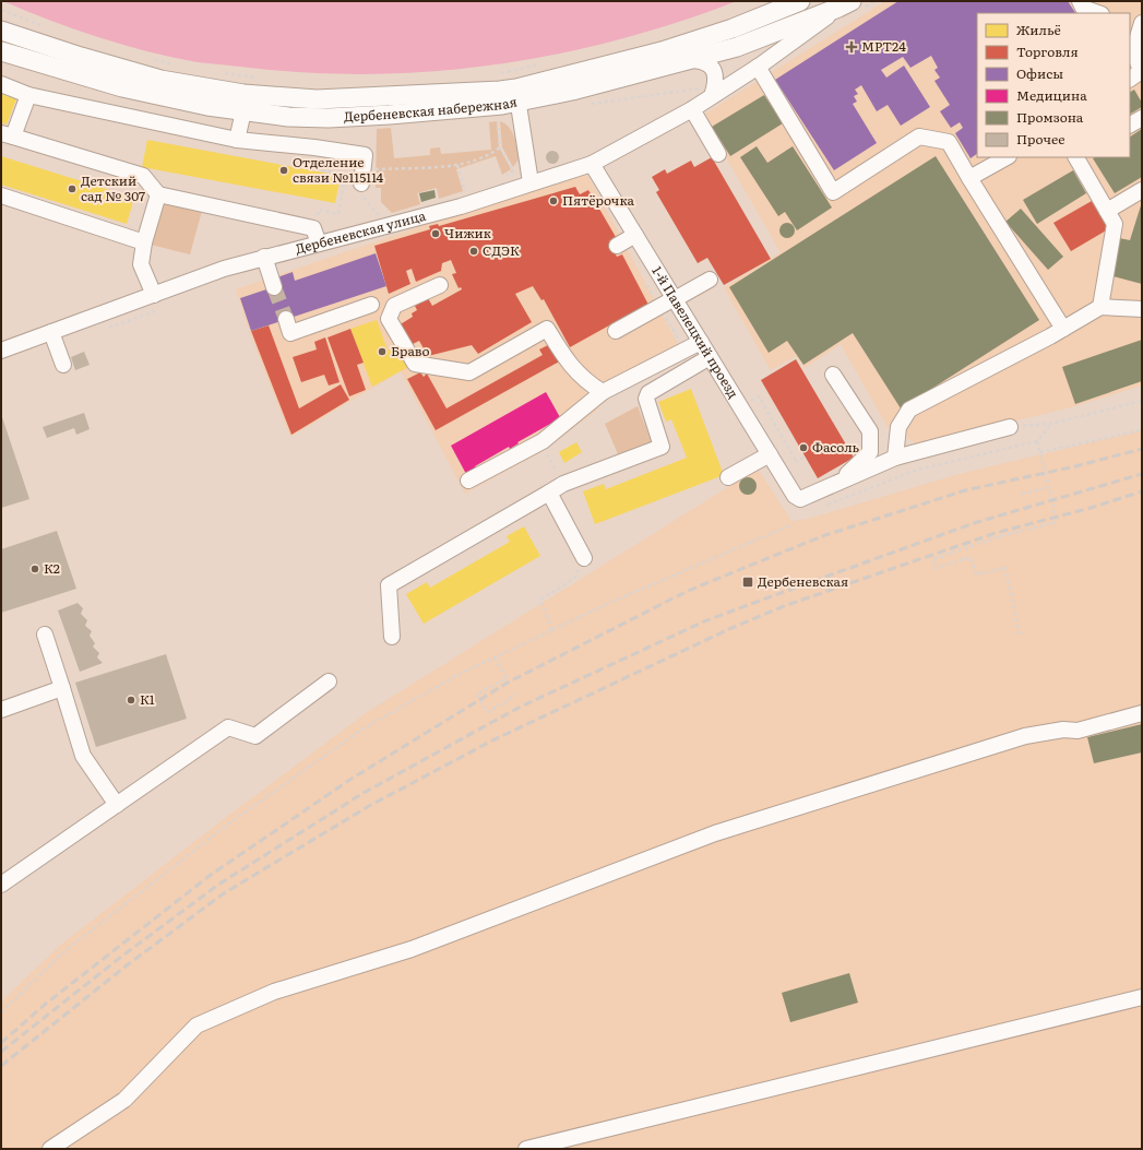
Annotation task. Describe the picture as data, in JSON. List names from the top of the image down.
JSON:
{
  "streets": {
    "main road": ["Дербеневская набережная"],
    "street": ["Дербеневская улица", "1-й Павелецкий проезд"]
  },
  "crossings": [
    ["Дербеневская набережная", "Дербеневская улица"],
    ["Дербеневская улица", "1-й Павелецкий проезд"]
  ],
  "places": {
    "health": ["МРТ24"],
    "other": [
      "Отделение связи №115114",
      "Детский сад № 307",
      "Пятёрочка",
      "Чижик",
      "СДЭК",
      "Браво",
      "Фасоль",
      "К2",
      "К1"
    ],
    "transit": ["Дербеневская"]
  },
  "legend": [
    "Жильё",
    "Торговля",
    "Офисы",
    "Медицина",
    "Промзона",
    "Прочее"
  ]
}
